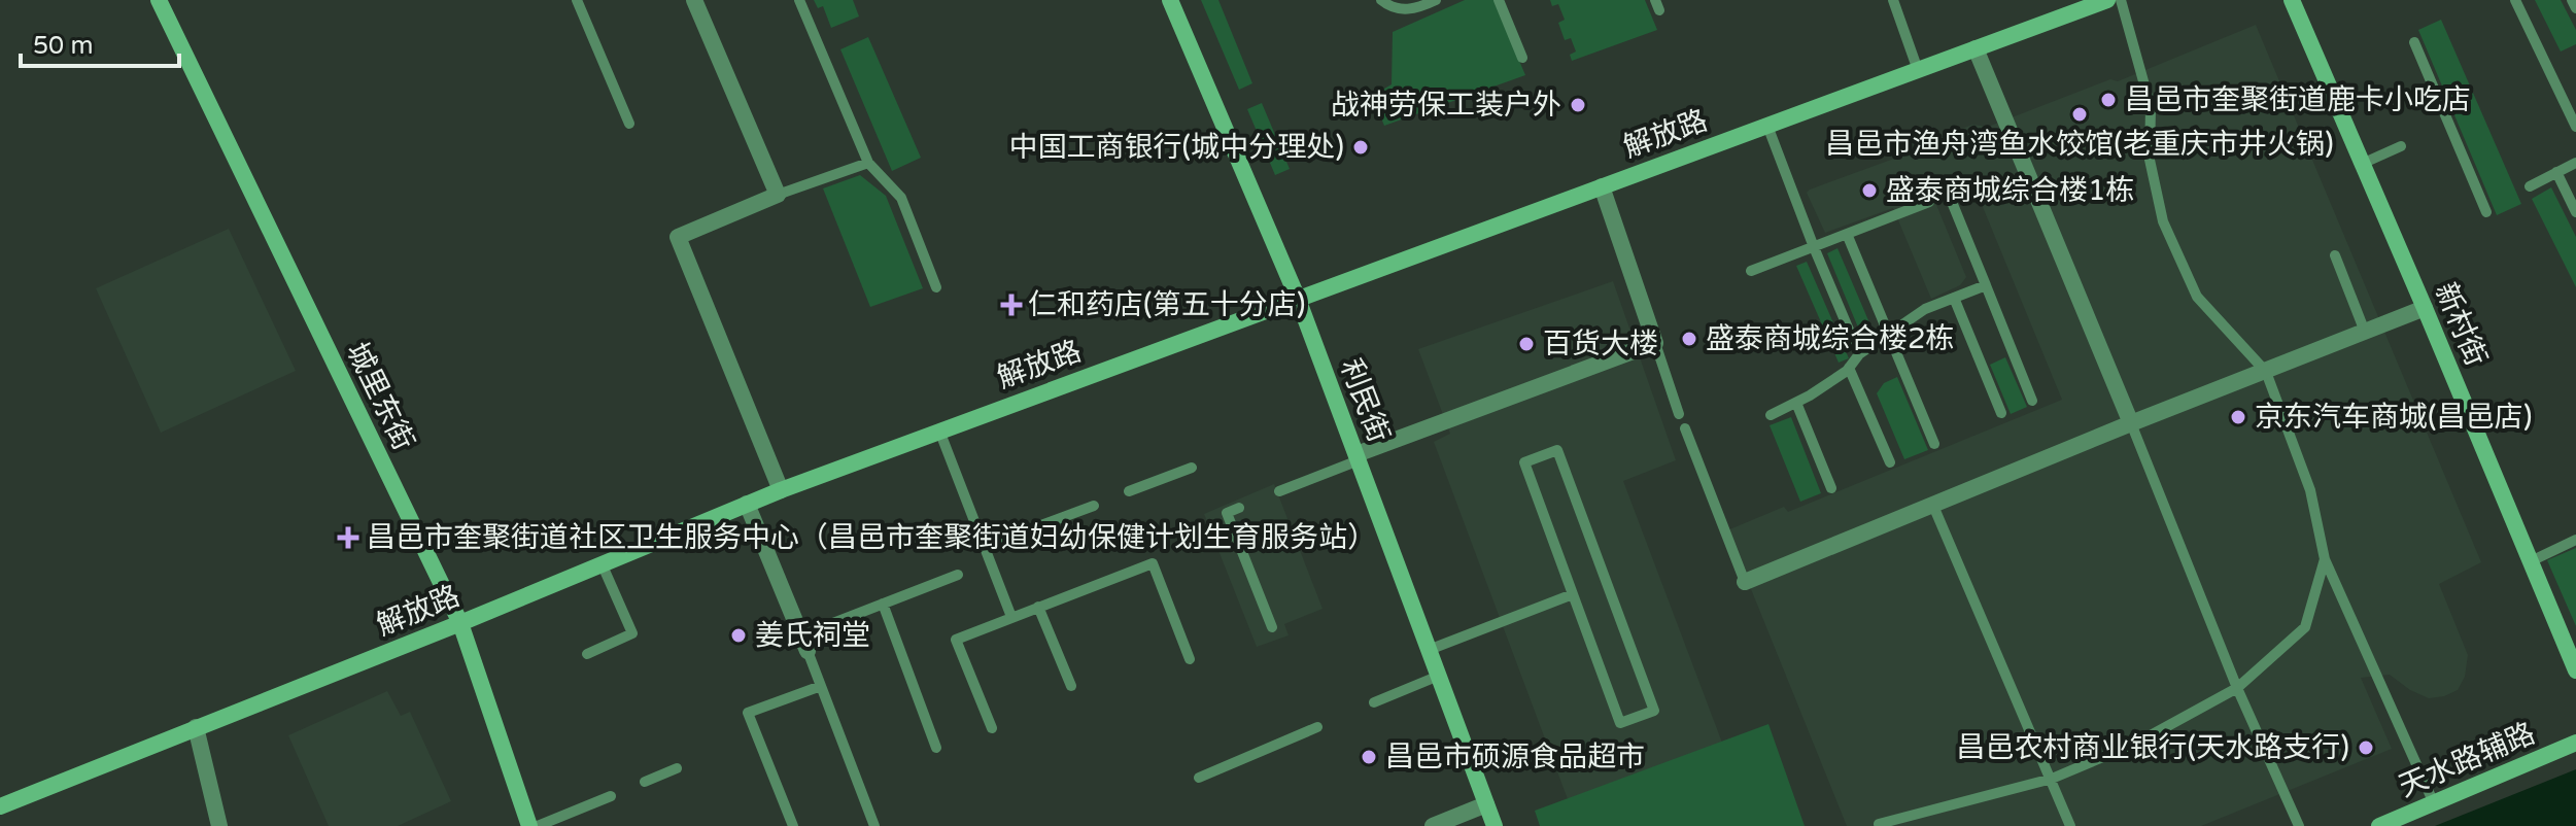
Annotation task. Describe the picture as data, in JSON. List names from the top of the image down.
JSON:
{
  "streets": {
    "street": [
      "解放路",
      "新村街",
      "城里东街",
      "利民街",
      "天水路辅路"
    ]
  },
  "crossings": [
    ["解放路", "城里东街"],
    ["解放路", "利民街"]
  ],
  "places": {
    "other": [
      "昌邑市奎聚街道鹿卡小吃店",
      "战神劳保工装户外",
      "昌邑市渔舟湾鱼水饺馆(老重庆市井火锅)",
      "中国工商银行(城中分理处)",
      "盛泰商城综合楼1栋",
      "盛泰商城综合楼2栋",
      "百货大楼",
      "京东汽车商城(昌邑店)",
      "姜氏祠堂",
      "昌邑农村商业银行(天水路支行)",
      "昌邑市硕源食品超市"
    ],
    "health": ["仁和药店(第五十分店)", "昌邑市奎聚街道社区卫生服务中心（昌邑市奎聚街道妇幼保健计划生育服务站）"]
  },
  "scale_bar": "50 m"
}
